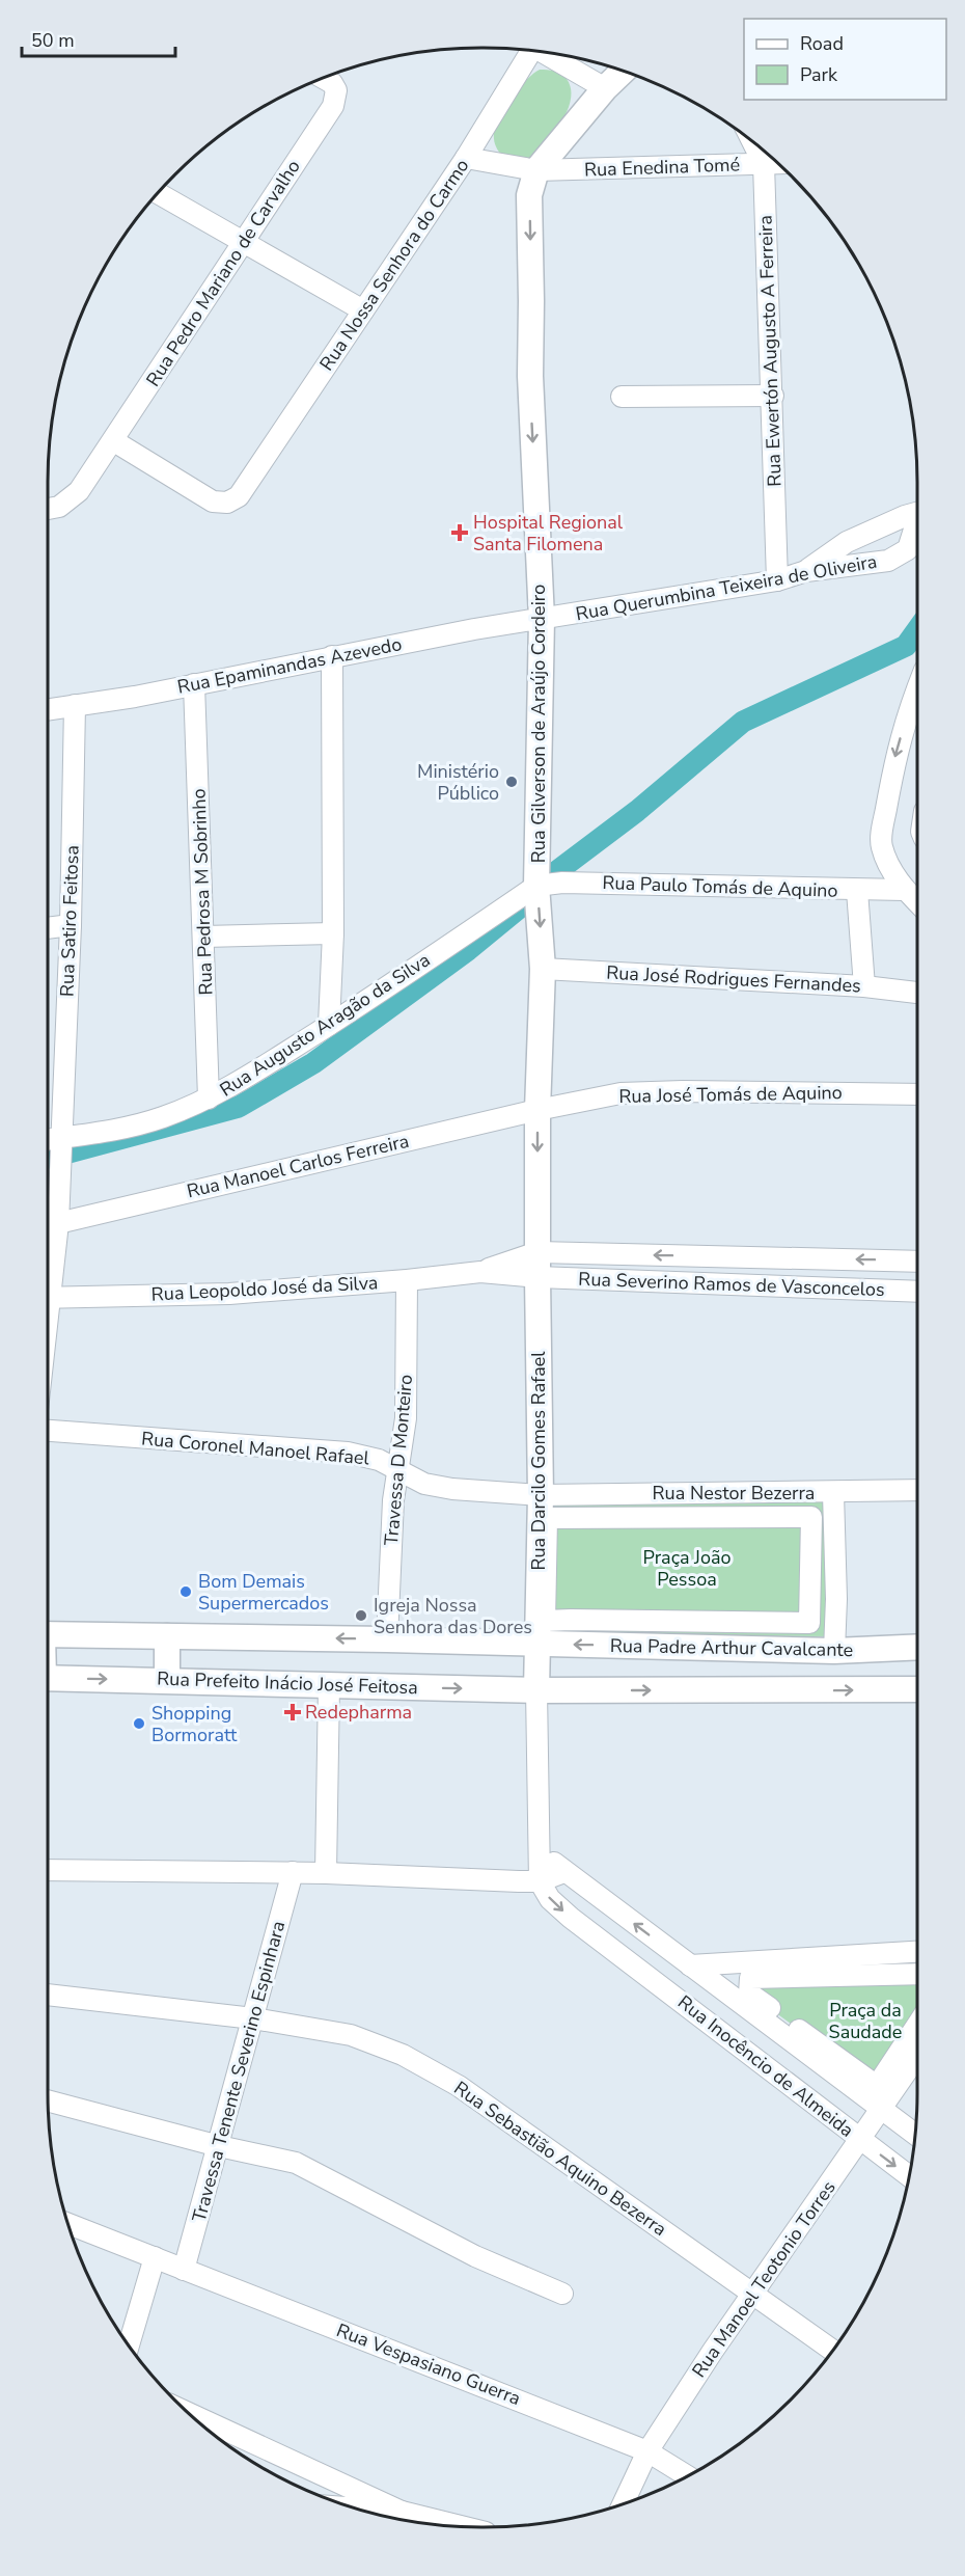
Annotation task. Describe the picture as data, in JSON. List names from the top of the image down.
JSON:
{
  "streets": {
    "main road": [
      "Rua Gilverson de Araújo Cordeiro",
      "Rua Darcilo Gomes Rafael",
      "Rua Padre Arthur Cavalcante",
      "Rua Prefeito Inácio José Feitosa"
    ],
    "street": [
      "Rua Enedina Tomé",
      "Rua Nossa Senhora do Carmo",
      "Rua Pedro Mariano de Carvalho",
      "Rua Ewertón Augusto A Ferreira",
      "Rua Querumbina Teixeira de Oliveira",
      "Rua Epaminandas Azevedo",
      "Rua Paulo Tomás de Aquino",
      "Rua Pedrosa M Sobrinho",
      "Rua Satiro Feitosa",
      "Rua José Rodrigues Fernandes",
      "Rua Augusto Aragão da Silva",
      "Rua José Tomás de Aquino",
      "Rua Manoel Carlos Ferreira",
      "Rua Severino Ramos de Vasconcelos",
      "Rua Leopoldo José da Silva",
      "Rua Coronel Manoel Rafael",
      "Travessa D Monteiro",
      "Rua Nestor Bezerra",
      "Rua Inocêncio de Almeida",
      "Travessa Tenente Severino Espinhara",
      "Rua Sebastião Aquino Bezerra",
      "Rua Manoel Teotonio Torres",
      "Rua Vespasiano Guerra"
    ]
  },
  "crossings": [
    ["Rua Enedina Tomé", "Rua Nossa Senhora do Carmo"],
    ["Rua Enedina Tomé", "Rua Ewertón Augusto A Ferreira"],
    ["Rua Enedina Tomé", "Rua Gilverson de Araújo Cordeiro"],
    ["Rua Nossa Senhora do Carmo", "Rua Pedro Mariano de Carvalho"],
    ["Rua Ewertón Augusto A Ferreira", "Rua Querumbina Teixeira de Oliveira"],
    ["Rua Querumbina Teixeira de Oliveira", "Rua Epaminandas Azevedo"],
    ["Rua Querumbina Teixeira de Oliveira", "Rua Gilverson de Araújo Cordeiro"],
    ["Rua Epaminandas Azevedo", "Rua Gilverson de Araújo Cordeiro"],
    ["Rua Epaminandas Azevedo", "Rua Pedrosa M Sobrinho"],
    ["Rua Epaminandas Azevedo", "Rua Satiro Feitosa"],
    ["Rua Gilverson de Araújo Cordeiro", "Rua Paulo Tomás de Aquino"],
    ["Rua Gilverson de Araújo Cordeiro", "Rua José Rodrigues Fernandes"],
    ["Rua Gilverson de Araújo Cordeiro", "Rua Augusto Aragão da Silva"],
    ["Rua Gilverson de Araújo Cordeiro", "Rua José Tomás de Aquino"],
    ["Rua Gilverson de Araújo Cordeiro", "Rua Manoel Carlos Ferreira"],
    ["Rua Gilverson de Araújo Cordeiro", "Rua Severino Ramos de Vasconcelos"],
    ["Rua Gilverson de Araújo Cordeiro", "Rua Leopoldo José da Silva"],
    ["Rua Gilverson de Araújo Cordeiro", "Rua Darcilo Gomes Rafael"],
    ["Rua Paulo Tomás de Aquino", "Rua Augusto Aragão da Silva"],
    ["Rua Pedrosa M Sobrinho", "Rua Augusto Aragão da Silva"],
    ["Rua Satiro Feitosa", "Rua Augusto Aragão da Silva"],
    ["Rua Satiro Feitosa", "Rua Manoel Carlos Ferreira"],
    ["Rua José Tomás de Aquino", "Rua Manoel Carlos Ferreira"],
    ["Rua Severino Ramos de Vasconcelos", "Rua Leopoldo José da Silva"],
    ["Rua Severino Ramos de Vasconcelos", "Rua Darcilo Gomes Rafael"],
    ["Rua Leopoldo José da Silva", "Travessa D Monteiro"],
    ["Rua Leopoldo José da Silva", "Rua Darcilo Gomes Rafael"],
    ["Rua Coronel Manoel Rafael", "Travessa D Monteiro"],
    ["Rua Coronel Manoel Rafael", "Rua Darcilo Gomes Rafael"],
    ["Rua Coronel Manoel Rafael", "Rua Nestor Bezerra"],
    ["Rua Darcilo Gomes Rafael", "Rua Nestor Bezerra"],
    ["Rua Darcilo Gomes Rafael", "Rua Padre Arthur Cavalcante"],
    ["Rua Darcilo Gomes Rafael", "Rua Prefeito Inácio José Feitosa"],
    ["Rua Inocêncio de Almeida", "Rua Manoel Teotonio Torres"],
    ["Travessa Tenente Severino Espinhara", "Rua Sebastião Aquino Bezerra"],
    ["Travessa Tenente Severino Espinhara", "Rua Vespasiano Guerra"],
    ["Rua Sebastião Aquino Bezerra", "Rua Manoel Teotonio Torres"],
    ["Rua Manoel Teotonio Torres", "Rua Vespasiano Guerra"]
  ],
  "one_way": ["Rua Gilverson de Araújo Cordeiro"],
  "parks": ["Praça João Pessoa", "Praça da Saudade"],
  "places": {
    "health": ["Hospital Regional Santa Filomena", "Redepharma"],
    "other": [
      "Ministério Público",
      "Bom Demais Supermercados",
      "Igreja Nossa Senhora das Dores",
      "Shopping Bormoratt"
    ]
  },
  "legend": ["Road", "Park"],
  "scale_bar": "50 m"
}
